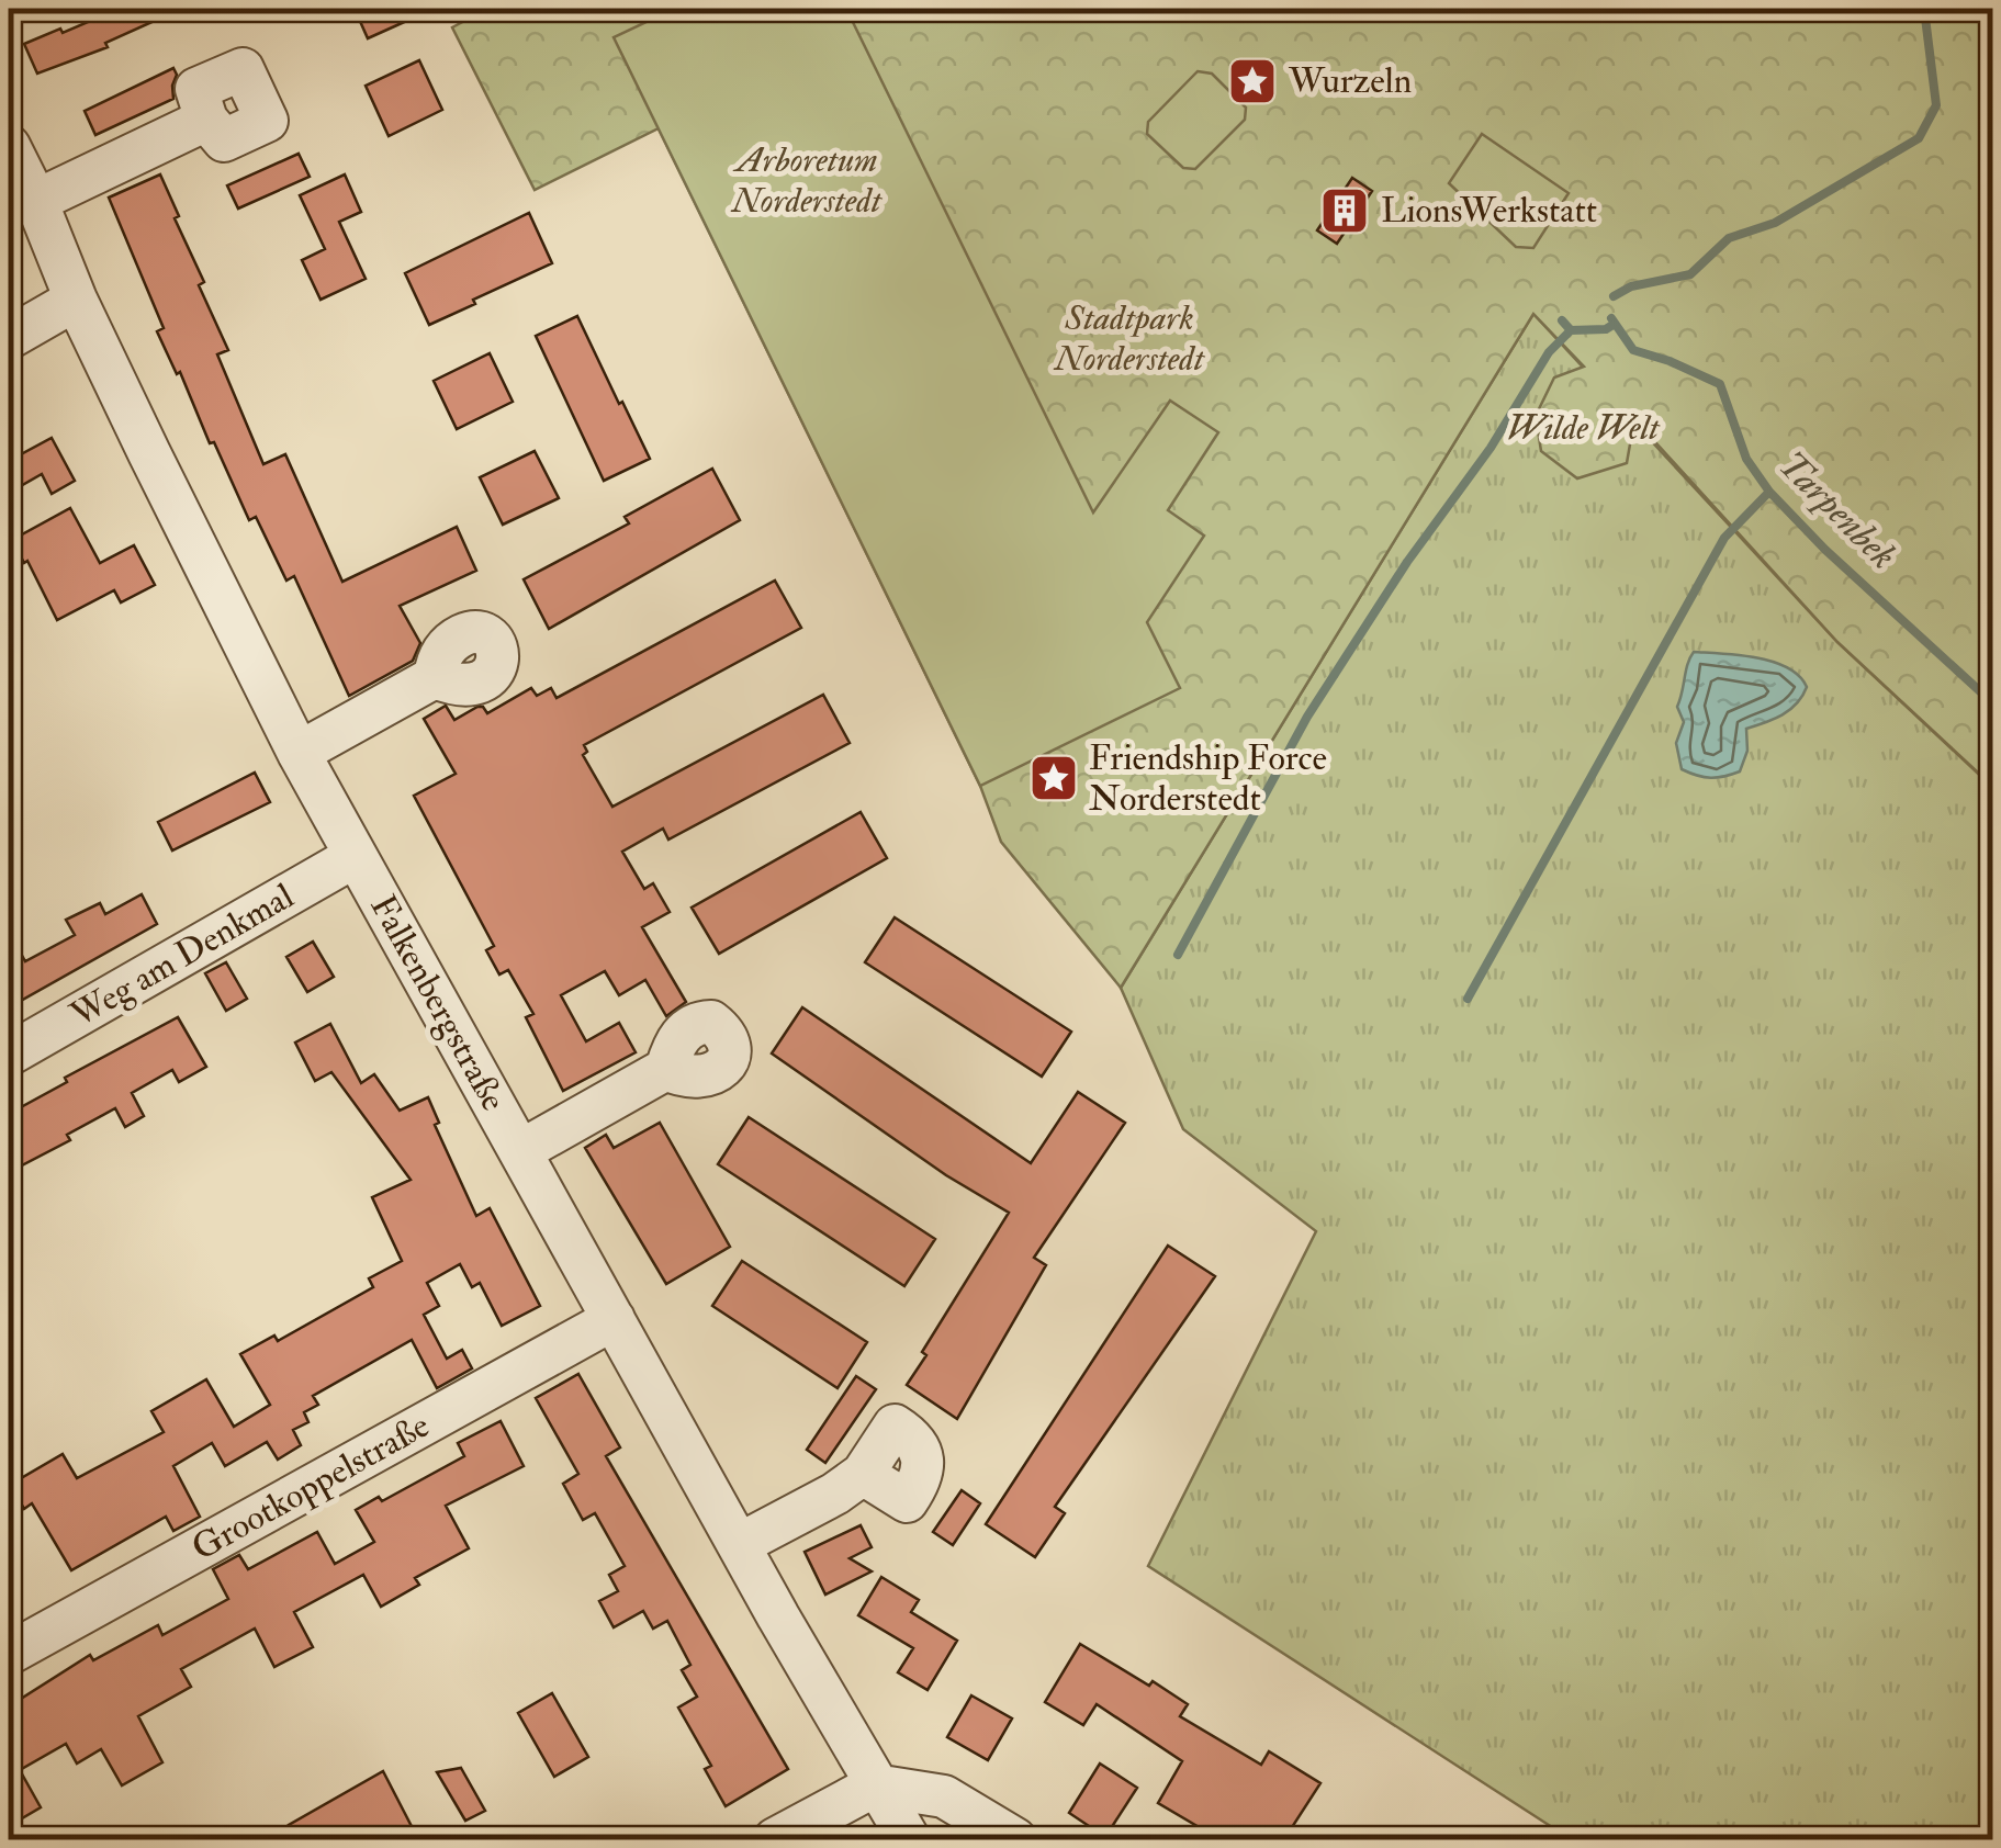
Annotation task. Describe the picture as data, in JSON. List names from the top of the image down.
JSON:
{
  "streets": {
    "street": ["Weg am Denkmal", "Falkenbergstraße", "Grootkoppelstraße"]
  },
  "crossings": [
    ["Weg am Denkmal", "Falkenbergstraße"],
    ["Falkenbergstraße", "Grootkoppelstraße"]
  ],
  "water": ["Tarpenbek"],
  "parks": ["Arboretum Norderstedt", "Stadtpark Norderstedt", "Wilde Welt"],
  "places": {
    "place": ["Wurzeln", "Friendship Force Norderstedt"],
    "building": ["LionsWerkstatt"]
  }
}
